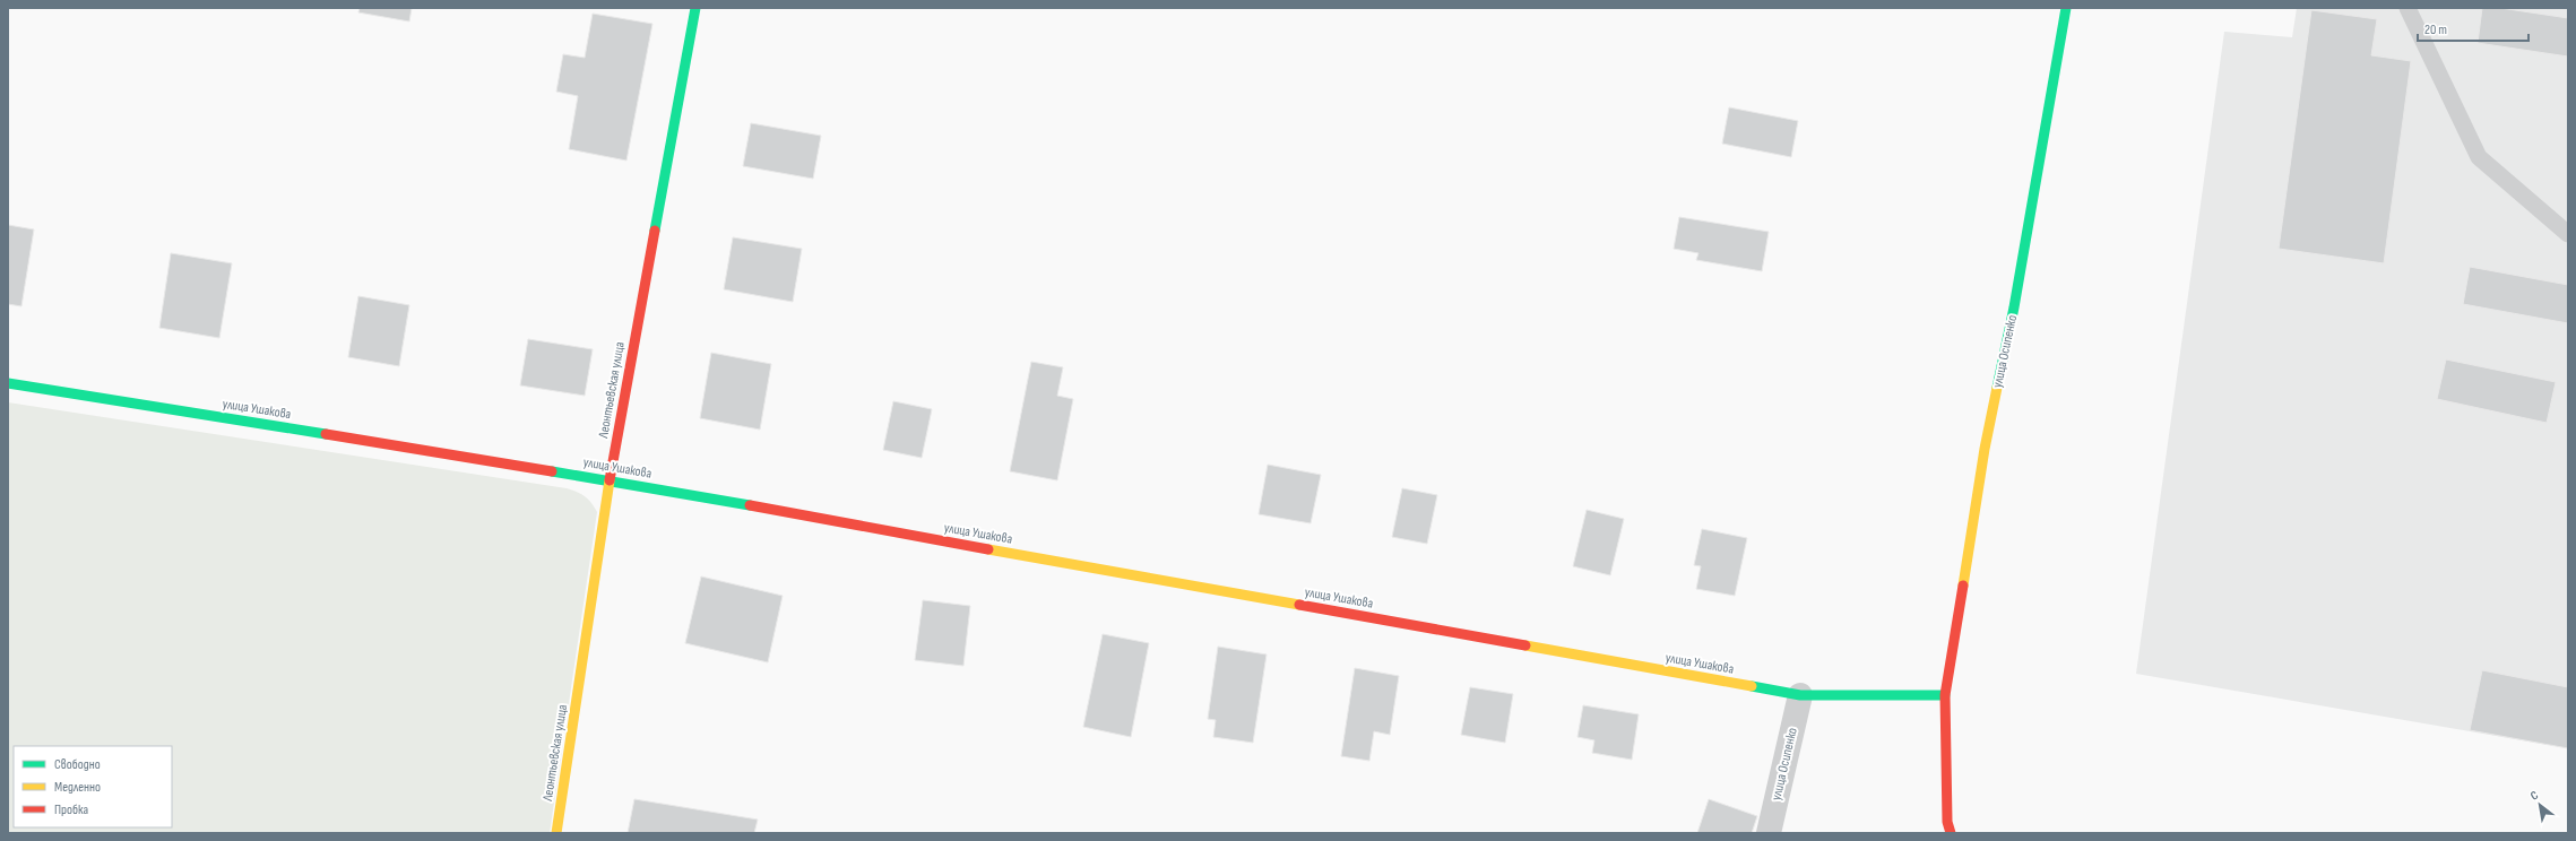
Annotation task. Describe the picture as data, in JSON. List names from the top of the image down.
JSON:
{
  "streets": {
    "street": ["улица Осипенко", "Леонтьевская улица", "улица Ушакова"]
  },
  "crossings": [
    ["улица Осипенко", "улица Ушакова"],
    ["Леонтьевская улица", "улица Ушакова"]
  ],
  "legend": ["Свободно", "Медленно", "Пробка"],
  "scale_bar": "20 m",
  "north": "top left"
}
